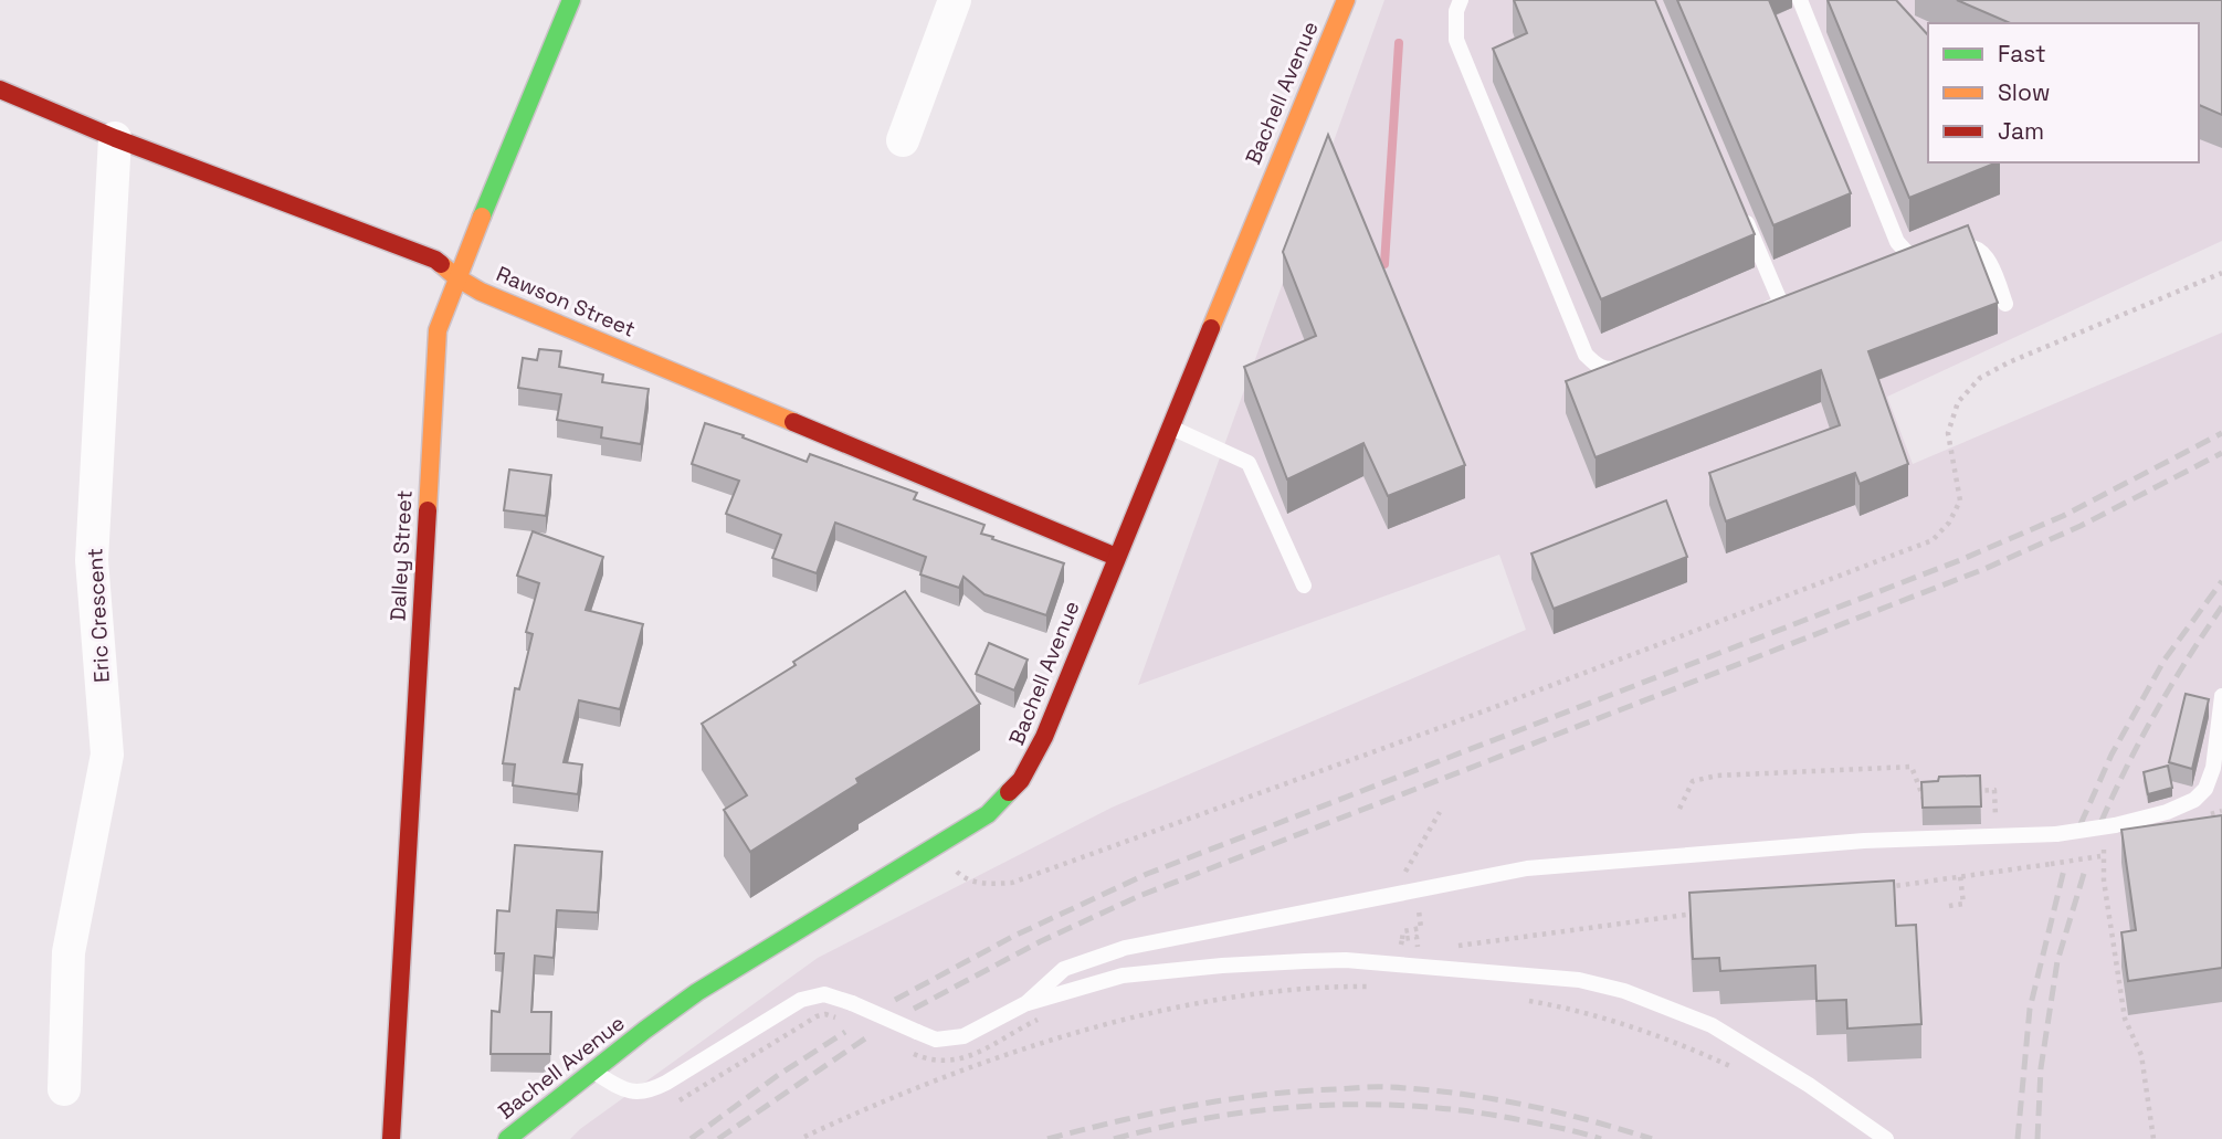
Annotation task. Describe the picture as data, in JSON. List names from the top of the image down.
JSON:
{
  "streets": {
    "street": [
      "Bachell Avenue",
      "Rawson Street",
      "Dalley Street",
      "Eric Crescent"
    ]
  },
  "crossings": [
    ["Bachell Avenue", "Rawson Street"],
    ["Rawson Street", "Dalley Street"],
    ["Rawson Street", "Eric Crescent"]
  ],
  "legend": ["Fast", "Slow", "Jam"]
}
